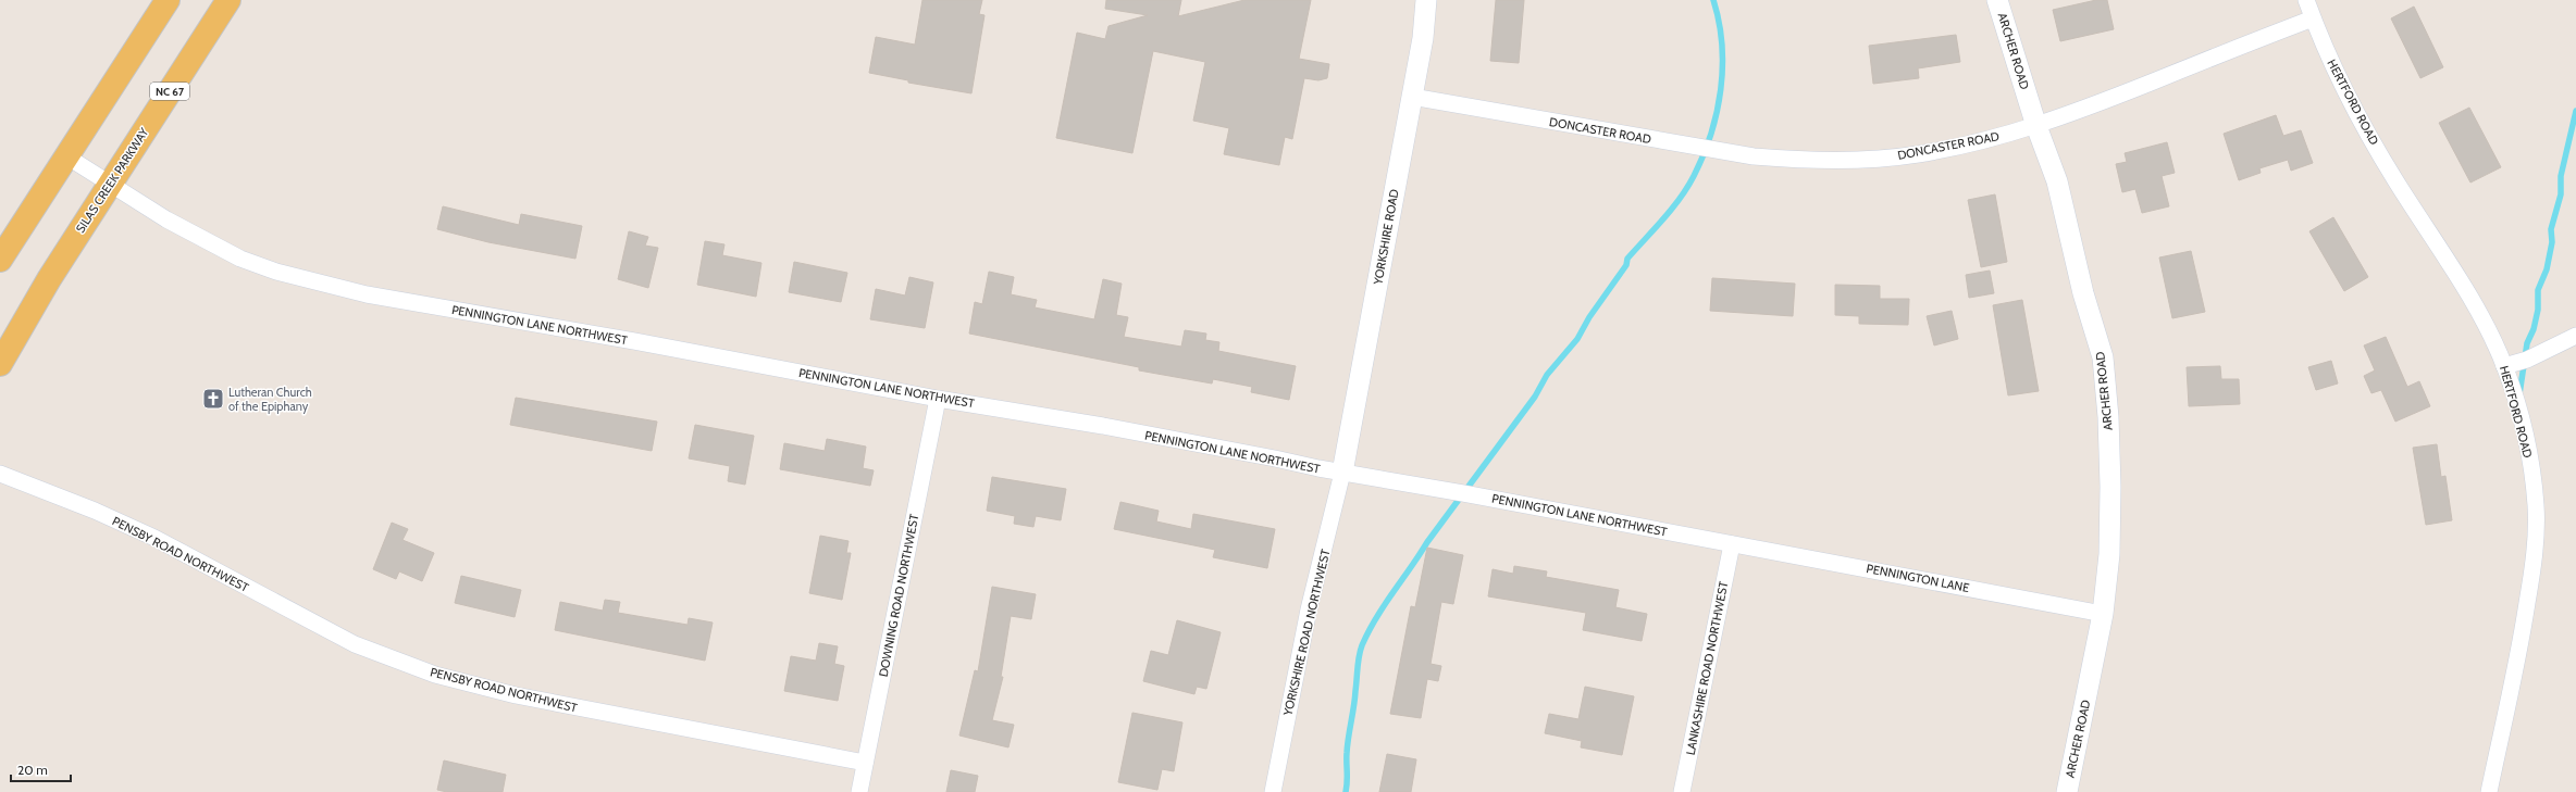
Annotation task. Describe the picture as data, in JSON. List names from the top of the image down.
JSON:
{
  "streets": {
    "main road": ["NC 67", "SILAS CREEK PARKWAY"],
    "street": [
      "ARCHER ROAD",
      "HERTFORD ROAD",
      "DONCASTER ROAD",
      "YORKSHIRE ROAD",
      "PENNINGTON LANE NORTHWEST",
      "PENSBY ROAD NORTHWEST",
      "PENNINGTON LANE",
      "DOWNING ROAD NORTHWEST",
      "YORKSHIRE ROAD NORTHWEST",
      "LANKASHIRE ROAD NORTHWEST"
    ]
  },
  "crossings": [
    ["ARCHER ROAD", "DONCASTER ROAD"],
    ["ARCHER ROAD", "PENNINGTON LANE"],
    ["HERTFORD ROAD", "DONCASTER ROAD"],
    ["DONCASTER ROAD", "YORKSHIRE ROAD"],
    ["SILAS CREEK PARKWAY", "PENNINGTON LANE NORTHWEST"],
    ["YORKSHIRE ROAD", "PENNINGTON LANE NORTHWEST"],
    ["YORKSHIRE ROAD", "YORKSHIRE ROAD NORTHWEST"],
    ["PENNINGTON LANE NORTHWEST", "PENNINGTON LANE"],
    ["PENNINGTON LANE NORTHWEST", "DOWNING ROAD NORTHWEST"],
    ["PENNINGTON LANE NORTHWEST", "YORKSHIRE ROAD NORTHWEST"],
    ["PENNINGTON LANE NORTHWEST", "LANKASHIRE ROAD NORTHWEST"],
    ["PENSBY ROAD NORTHWEST", "DOWNING ROAD NORTHWEST"],
    ["PENNINGTON LANE", "LANKASHIRE ROAD NORTHWEST"]
  ],
  "places": {
    "church": ["Lutheran Church of the Epiphany"]
  },
  "scale_bar": "20 m"
}
